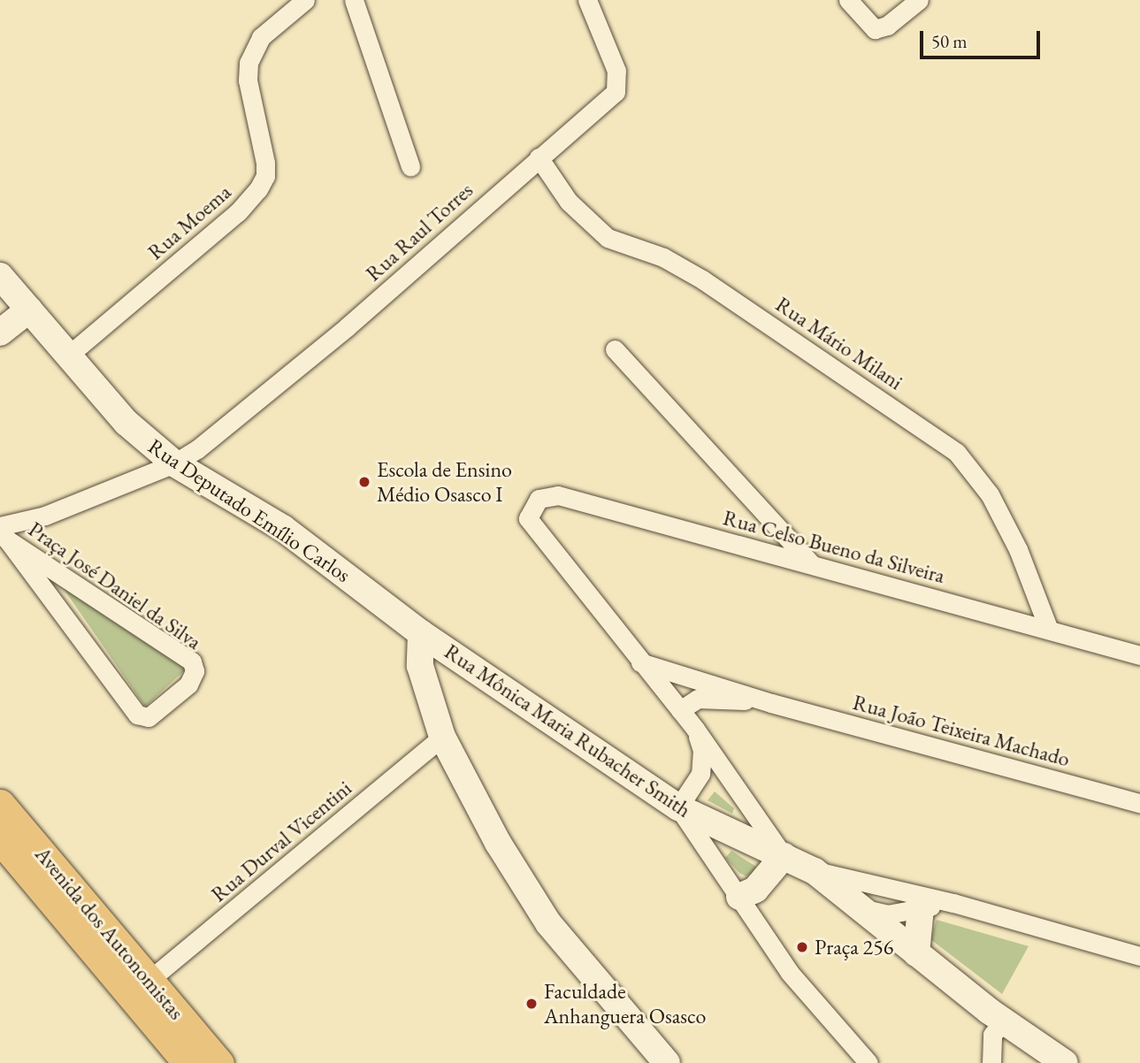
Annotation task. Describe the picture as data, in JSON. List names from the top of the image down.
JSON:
{
  "streets": {
    "main road": ["Avenida dos Autonomistas"],
    "street": [
      "Rua Moema",
      "Rua Raul Torres",
      "Rua Mário Milani",
      "Rua Deputado Emílio Carlos",
      "Rua Celso Bueno da Silveira",
      "Praça José Daniel da Silva",
      "Rua Mônica Maria Rubacher Smith",
      "Rua João Teixeira Machado",
      "Rua Durval Vicentini"
    ]
  },
  "crossings": [
    ["Rua Moema", "Rua Deputado Emílio Carlos"],
    ["Rua Raul Torres", "Rua Mário Milani"],
    ["Rua Raul Torres", "Rua Deputado Emílio Carlos"],
    ["Rua Raul Torres", "Praça José Daniel da Silva"],
    ["Rua Mário Milani", "Rua Celso Bueno da Silveira"],
    ["Rua Deputado Emílio Carlos", "Rua Mônica Maria Rubacher Smith"],
    ["Rua Celso Bueno da Silveira", "Rua João Teixeira Machado"],
    ["Rua Durval Vicentini", "Avenida dos Autonomistas"]
  ],
  "places": ["Escola de Ensino Médio Osasco I", "Praça 256", "Faculdade Anhanguera Osasco"],
  "scale_bar": "50 m"
}
